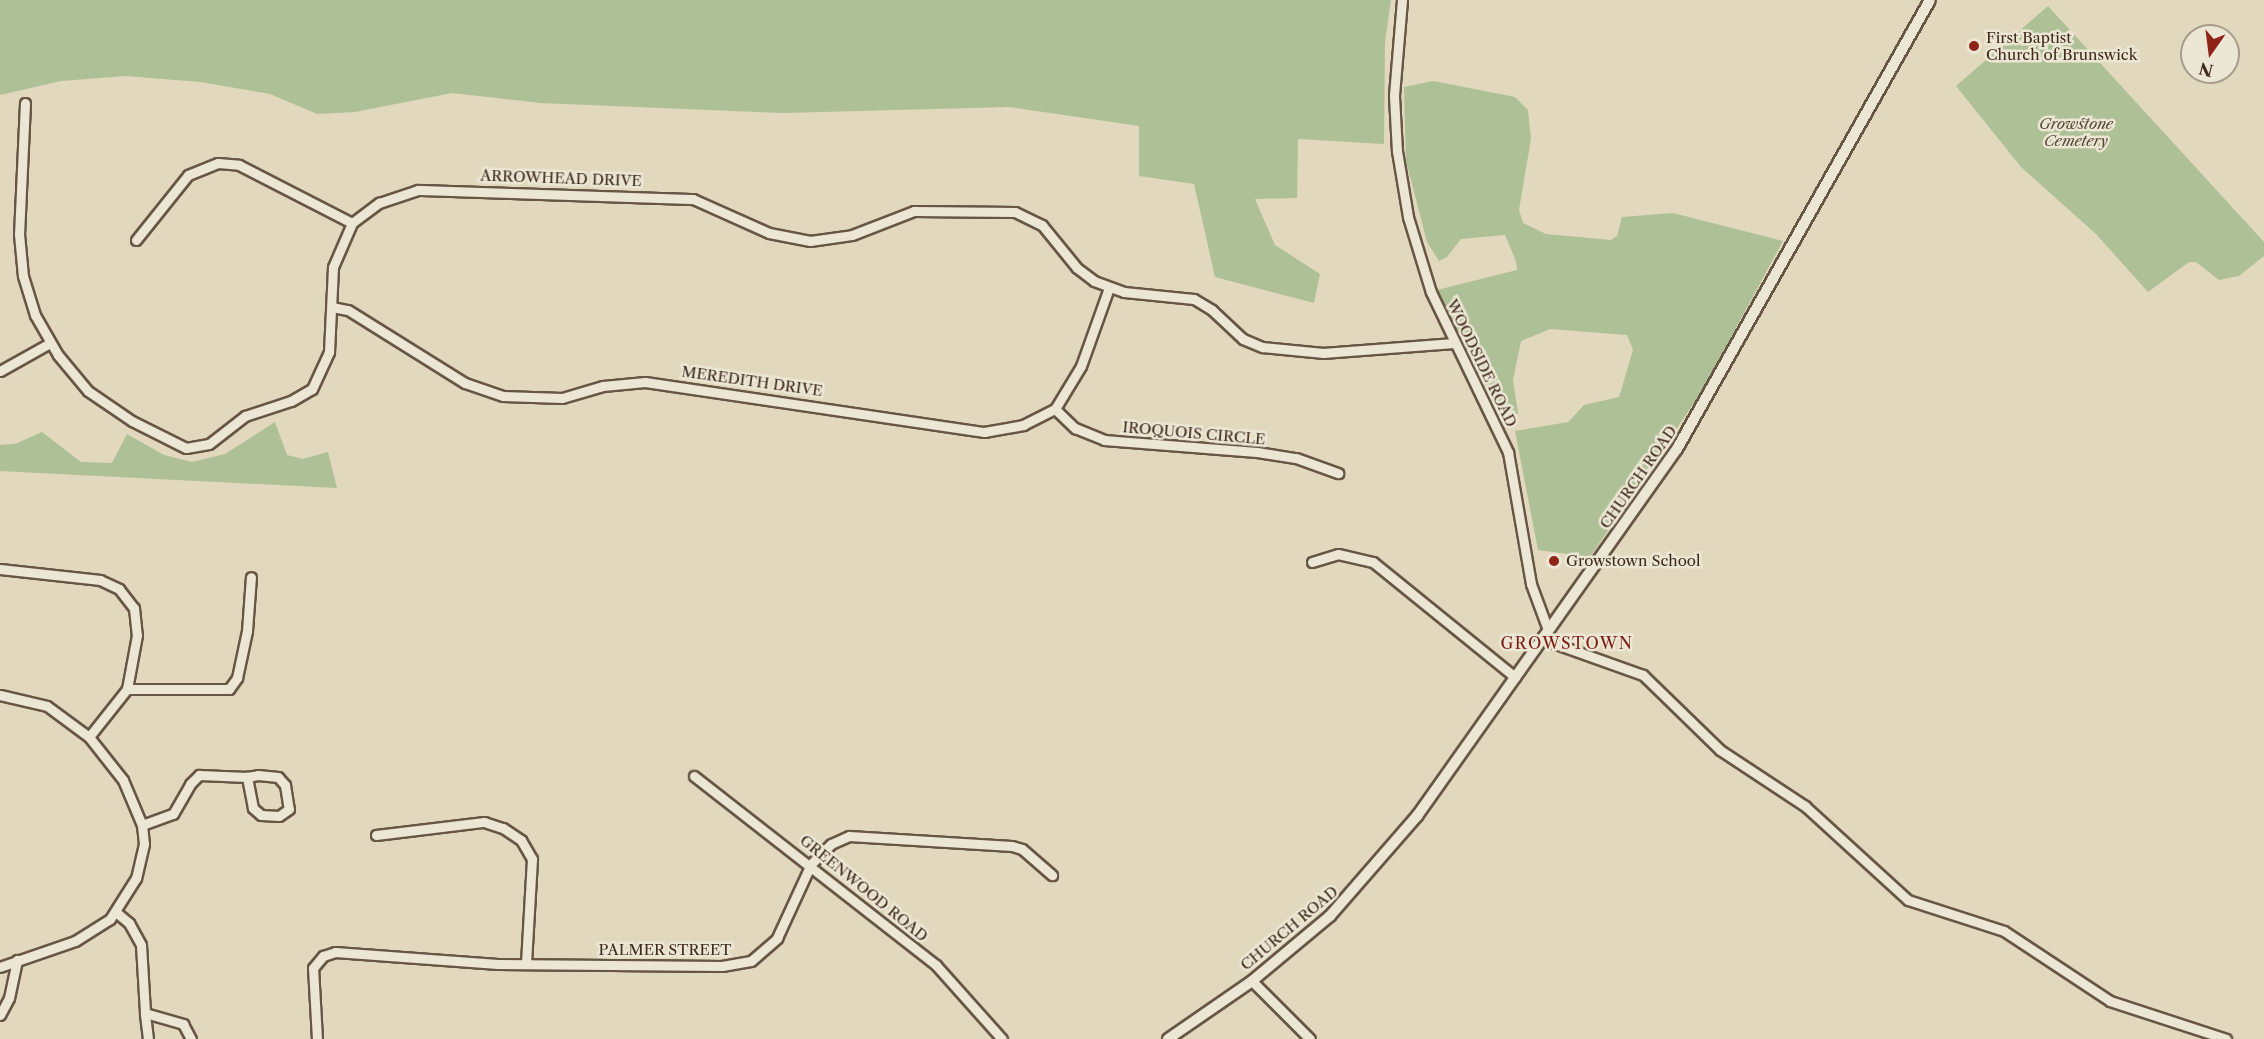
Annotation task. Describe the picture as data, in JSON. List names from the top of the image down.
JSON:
{
  "streets": {
    "street": [
      "ARROWHEAD DRIVE",
      "WOODSIDE ROAD",
      "MEREDITH DRIVE",
      "IROQUOIS CIRCLE",
      "CHURCH ROAD",
      "GREENWOOD ROAD",
      "PALMER STREET"
    ]
  },
  "crossings": [
    ["ARROWHEAD DRIVE", "WOODSIDE ROAD"],
    ["WOODSIDE ROAD", "CHURCH ROAD"],
    ["MEREDITH DRIVE", "IROQUOIS CIRCLE"],
    ["GREENWOOD ROAD", "PALMER STREET"]
  ],
  "districts": ["GROWSTOWN"],
  "parks": ["Growstone Cemetery"],
  "places": ["First Baptist Church of Brunswick", "Growstown School"],
  "north": "bottom"
}
